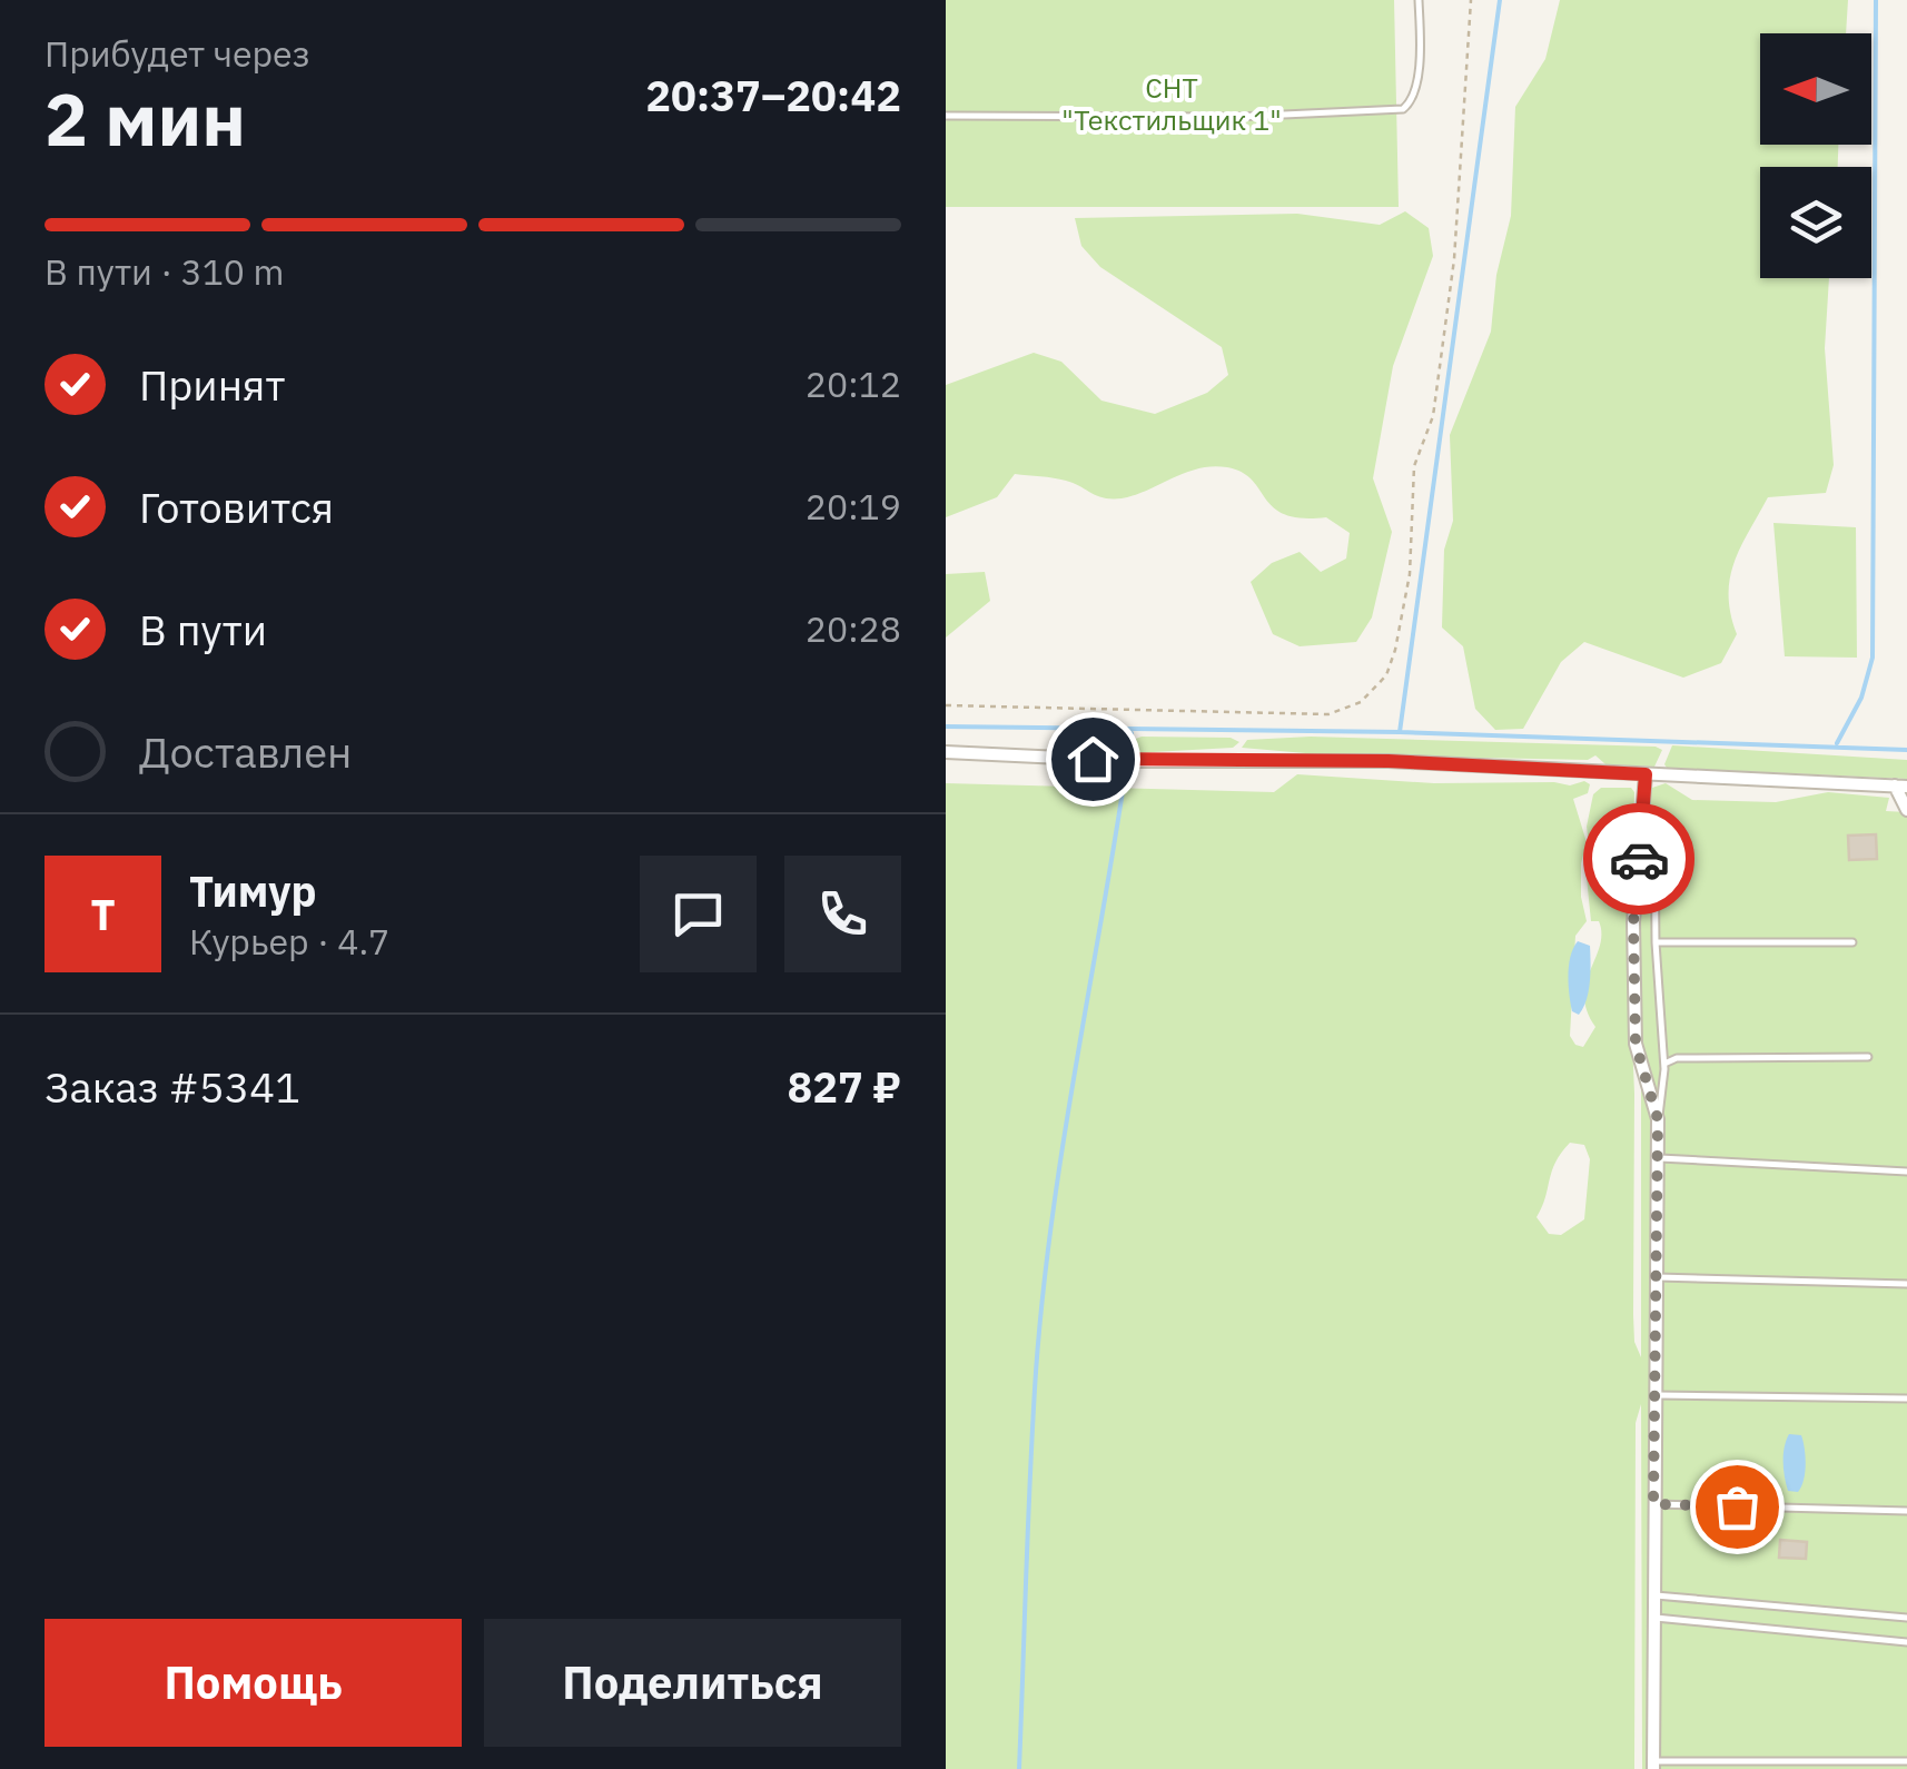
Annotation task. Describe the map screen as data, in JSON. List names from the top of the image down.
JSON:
{
  "parks": ["СНТ \"Текстильщик 1\""],
  "north": "left",
  "page": {
    "heading": ["2 мин", "Прибудет через", "20:37–20:42"],
    "panel": [
      "Тимур",
      "Курьер · 4.7",
      "Заказ #5341",
      "827 ₽"
    ],
    "bar": "В пути · 310 m",
    "list": [
      ["Принят", "20:12"],
      ["Готовится", "20:19"],
      ["В пути", "20:28"],
      "Доставлен"
    ],
    "round": "Т",
    "buttons": ["Помощь", "Поделиться"]
  }
}
